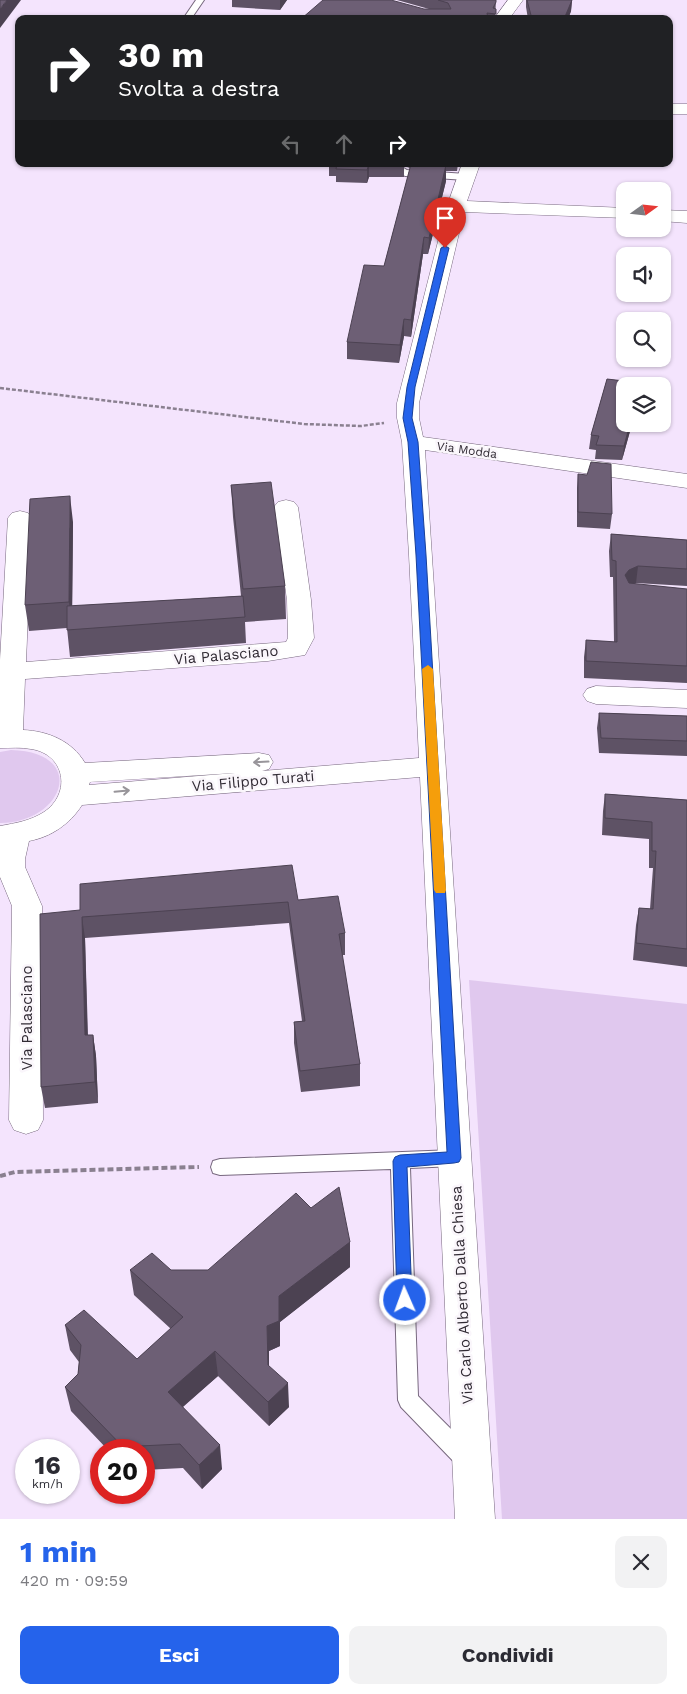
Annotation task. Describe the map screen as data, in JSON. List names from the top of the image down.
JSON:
{
  "streets": {
    "street": [
      "Via Modda",
      "Via Palasciano",
      "Via Filippo Turati",
      "Via Carlo Alberto Dalla Chiesa"
    ]
  },
  "crossings": [
    ["Via Modda", "Via Carlo Alberto Dalla Chiesa"],
    ["Via Filippo Turati", "Via Carlo Alberto Dalla Chiesa"]
  ],
  "north": "right",
  "page": {
    "turn": ["30 m", "Svolta a destra"],
    "speed": "16 km/h",
    "limit": "20",
    "heading": ["1 min", "420 m · 09:59"],
    "buttons": ["Esci", "Condividi"]
  }
}
